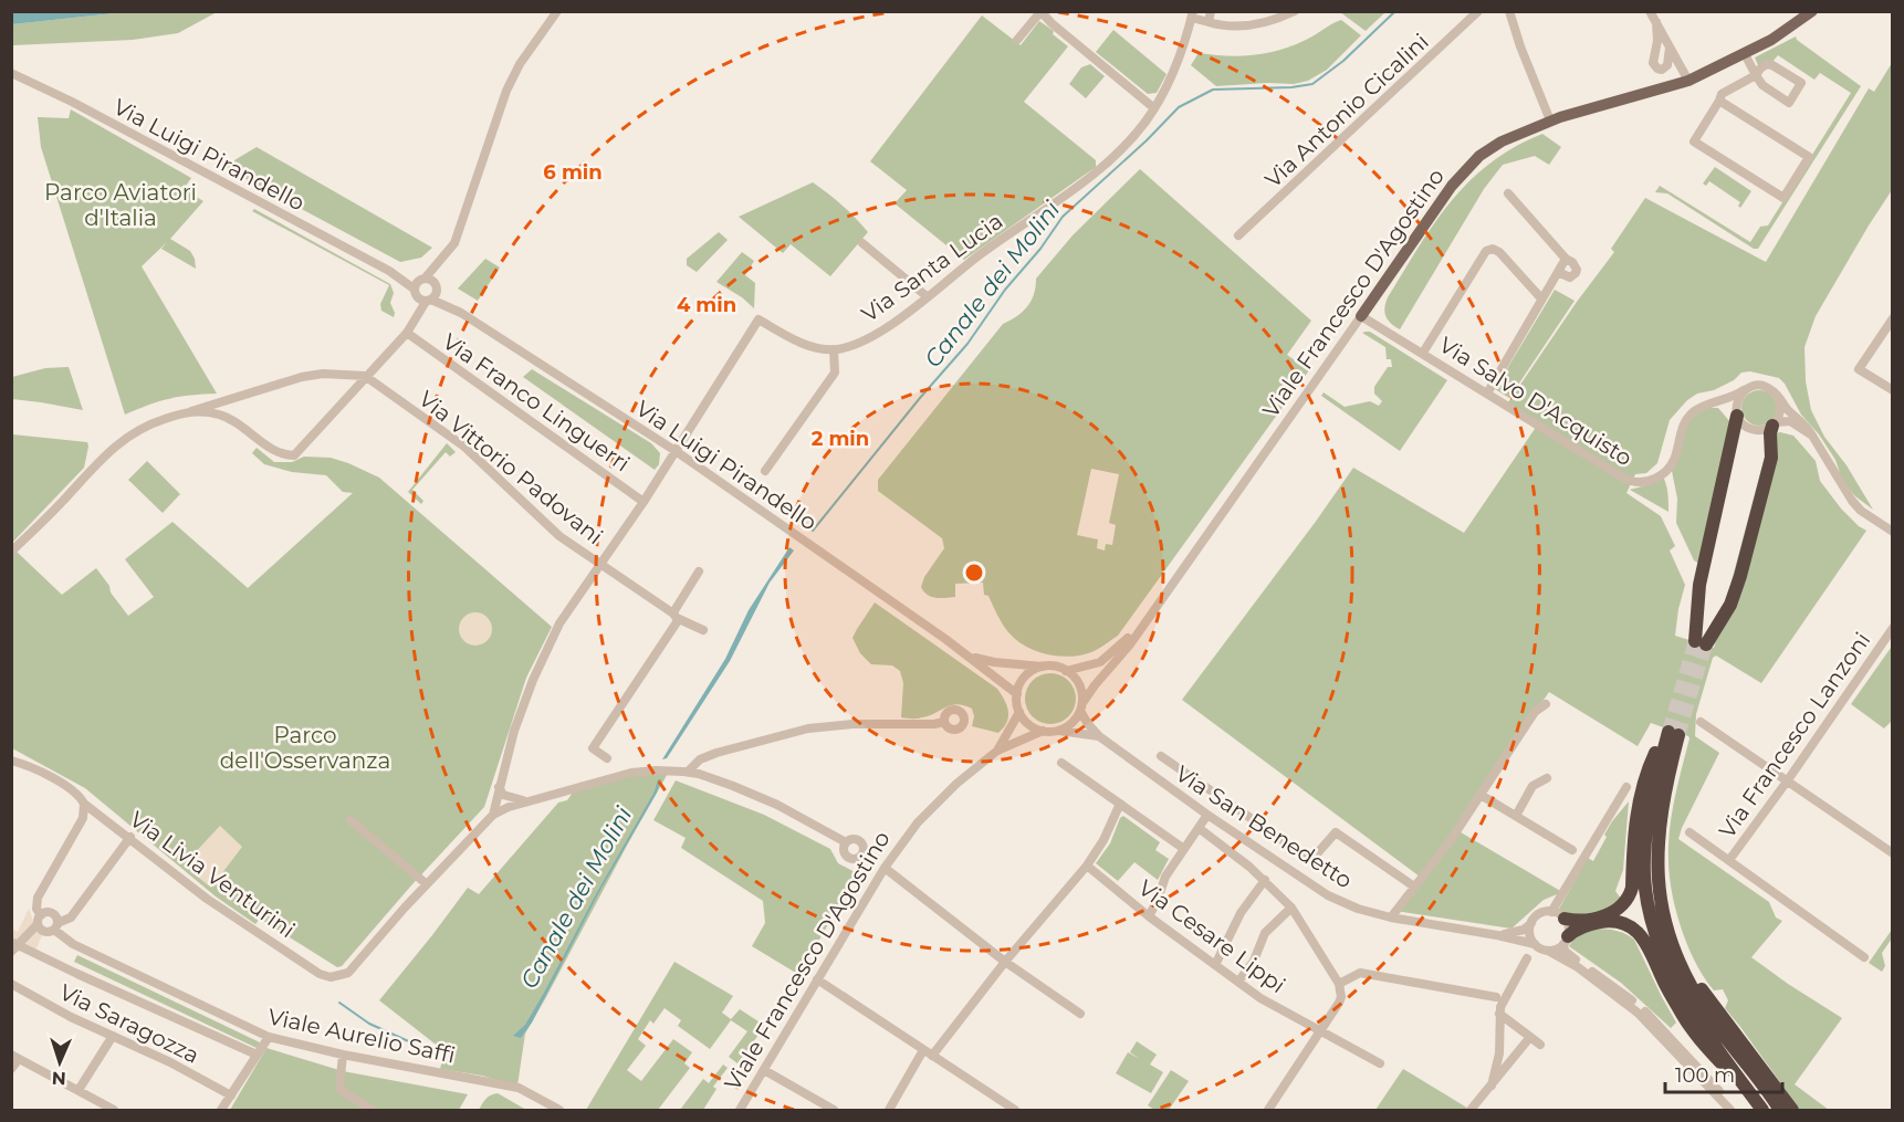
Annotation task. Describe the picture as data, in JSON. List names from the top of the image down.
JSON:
{
  "streets": {
    "main road": ["Viale Francesco D'Agostino"],
    "street": [
      "Via Antonio Cicalini",
      "Via Luigi Pirandello",
      "Via Santa Lucia",
      "Via Salvo D'Acquisto",
      "Via Franco Linguerri",
      "Via Vittorio Padovani",
      "Via Francesco Lanzoni",
      "Via San Benedetto",
      "Via Livia Venturini",
      "Via Cesare Lippi",
      "Via Saragozza",
      "Viale Aurelio Saffi"
    ]
  },
  "crossings": [
    ["Via Luigi Pirandello", "Viale Francesco D'Agostino"],
    ["Via Luigi Pirandello", "Via San Benedetto"],
    ["Viale Francesco D'Agostino", "Via Salvo D'Acquisto"],
    ["Viale Francesco D'Agostino", "Via San Benedetto"]
  ],
  "water": ["Canale dei Molini"],
  "parks": ["Parco Aviatori d'Italia", "Parco dell'Osservanza"],
  "scale_bar": "100 m",
  "north": "bottom",
  "rings": ["6 min", "4 min", "2 min"]
}
